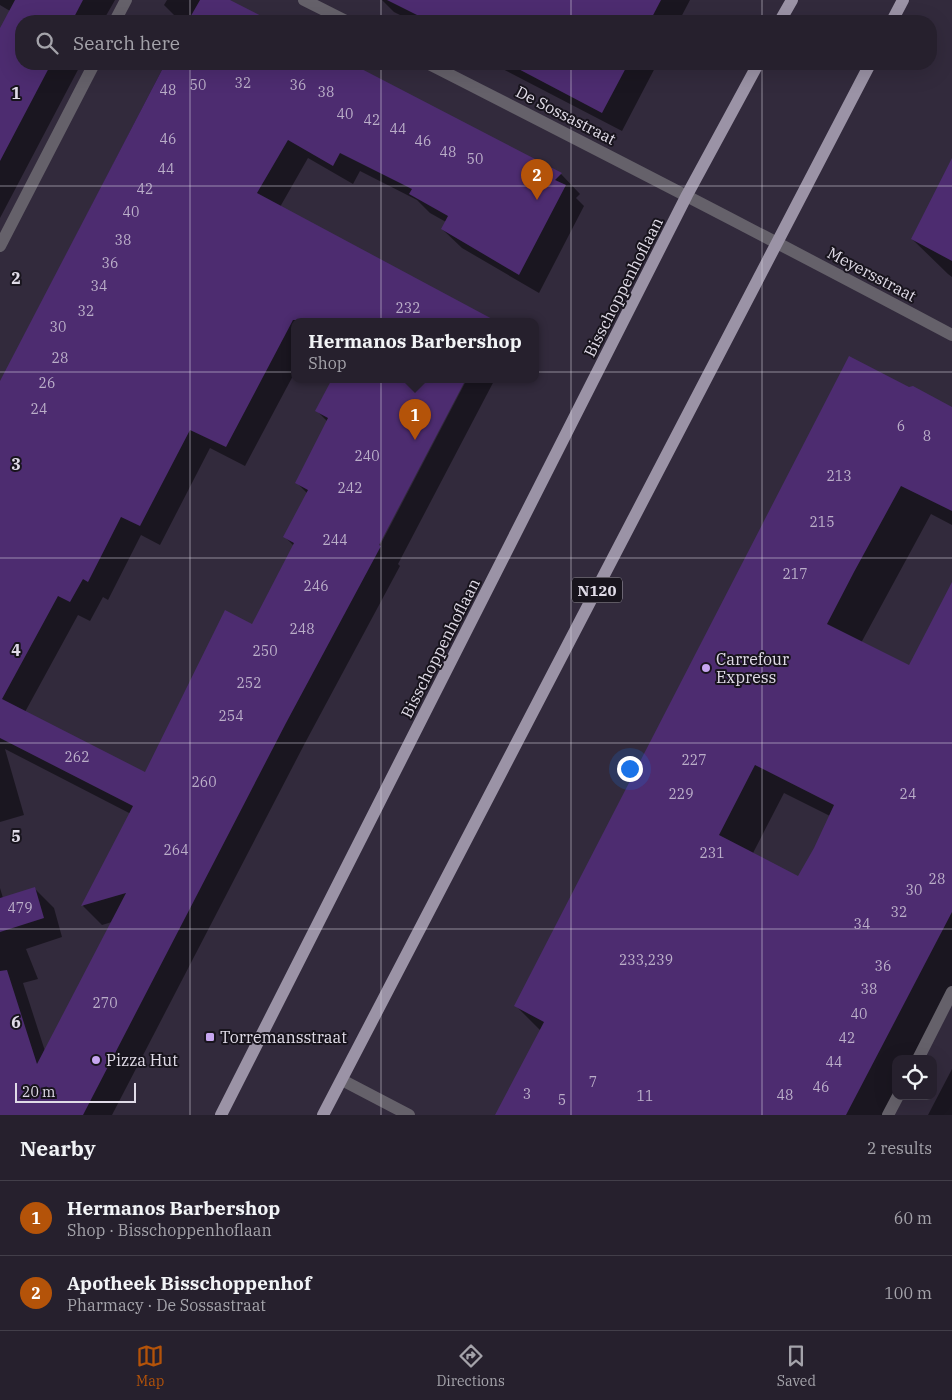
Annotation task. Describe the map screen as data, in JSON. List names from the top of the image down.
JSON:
{
  "streets": {
    "main road": ["Bisschoppenhoflaan", "N120"],
    "street": ["De Sossastraat", "Meyersstraat"]
  },
  "crossings": [
    ["De Sossastraat", "Bisschoppenhoflaan"],
    ["Meyersstraat", "N120"]
  ],
  "places": {
    "other": ["Carrefour Express", "Pizza Hut"],
    "transit": ["Torremansstraat"]
  },
  "house_numbers": [
    "32",
    "50",
    "36",
    "48",
    "38",
    "40",
    "42",
    "44",
    "46",
    "46",
    "48",
    "50",
    "44",
    "42",
    "40",
    "38",
    "36",
    "34",
    "232",
    "32",
    "30",
    "28",
    "26",
    "24",
    "6",
    "8",
    "240",
    "213",
    "242",
    "215",
    "244",
    "217",
    "246",
    "248",
    "250",
    "252",
    "254",
    "262",
    "227",
    "260",
    "229",
    "24",
    "264",
    "231",
    "28",
    "30",
    "479",
    "32",
    "34",
    "233,239",
    "36",
    "38",
    "270",
    "40",
    "42",
    "44",
    "7",
    "46",
    "3",
    "48",
    "11",
    "5"
  ],
  "scale_bar": "20 m",
  "page": {
    "search": "Search here",
    "pins": ["2", "1"],
    "popup": ["Hermanos Barbershop", "Shop"],
    "scale": "20 m",
    "heading": ["Nearby", "2 results"],
    "list": [
      {
        "mark": "1",
        "name": "Hermanos Barbershop",
        "note": "Shop · Bisschoppenhoflaan",
        "value": "60 m"
      },
      {
        "mark": "2",
        "name": "Apotheek Bisschoppenhof",
        "note": "Pharmacy · De Sossastraat",
        "value": "100 m"
      }
    ],
    "nav": ["Map", "Directions", "Saved"]
  },
  "grid": {
    "rows": [
      "1",
      "2",
      "3",
      "4",
      "5",
      "6"
    ]
  }
}
